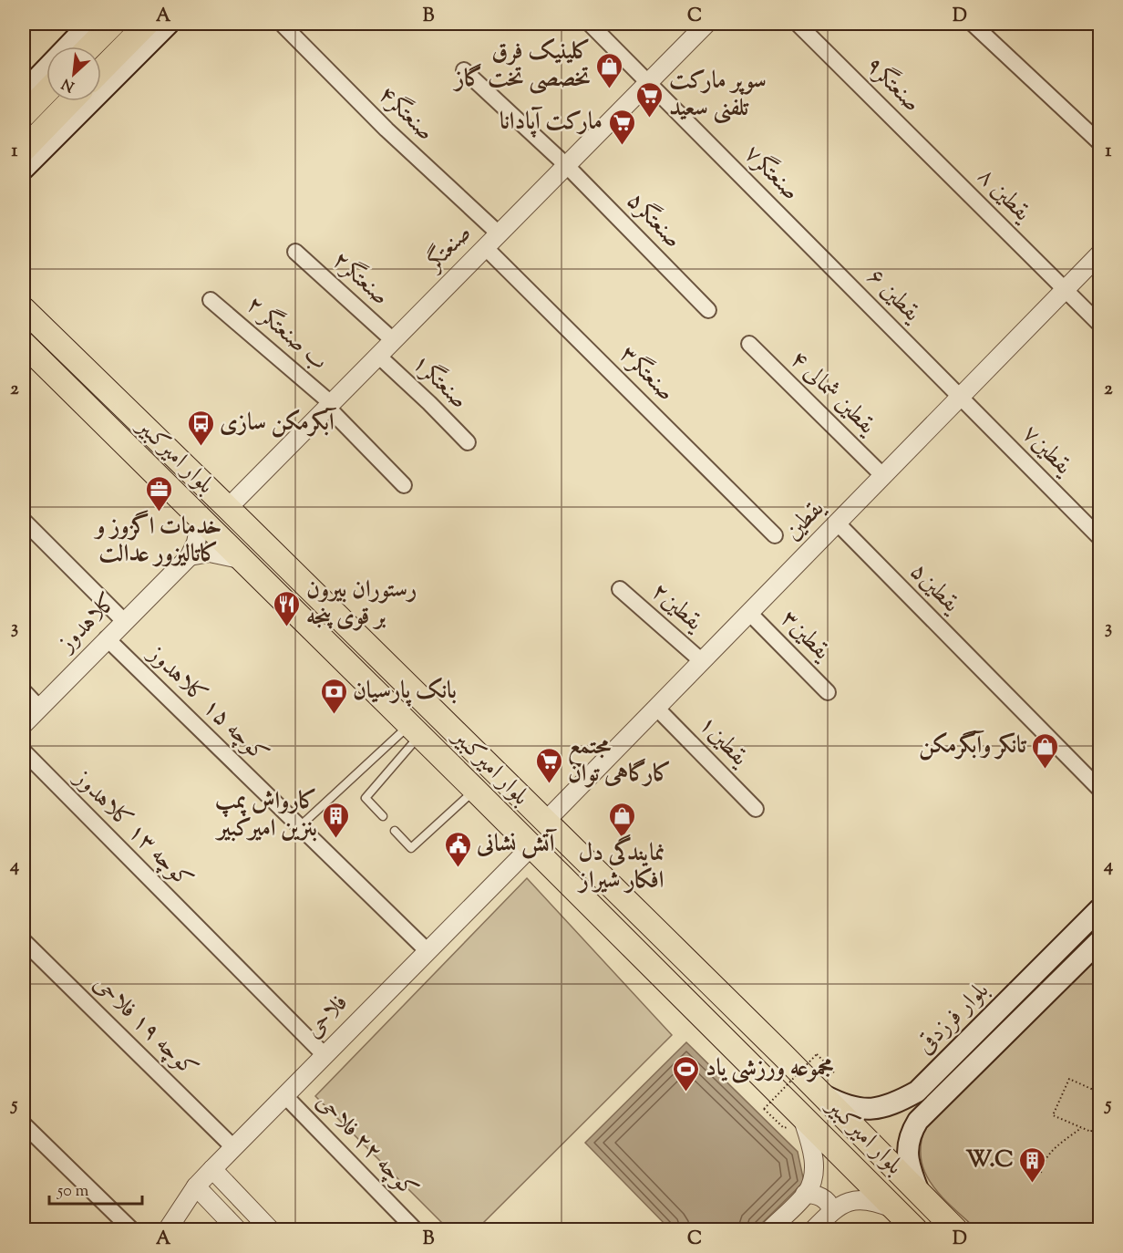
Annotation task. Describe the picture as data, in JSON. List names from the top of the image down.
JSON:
{
  "streets": {
    "main road": ["بلوار امیرکبیر", "بلوار فرزدقی"],
    "street": [
      "صنعتگر۹",
      "صنعتگر۴",
      "صنعتگر۷",
      "یقطین ۸",
      "صنعتگر۵",
      "صنعتگر",
      "صنعتگر۲",
      "یقطین ۶",
      "۲ ب صنعتگر",
      "صنعتگر۳",
      "صنعتگر۱",
      "یقطین شمالی ۴",
      "یقطین۷",
      "یقطین",
      "یقطین۵",
      "یقطین۲",
      "کلاهدوز",
      "یقطین۳",
      "کوچه ۱۵ کلاهدوز",
      "یقطین۱",
      "کوچه ۱۳ کلاهدوز",
      "فلاحی",
      "کوچه ۱۹ فلاحی",
      "کوچه ۲۲ فلاحی"
    ]
  },
  "crossings": [
    ["صنعتگر۹", "یقطین ۸"],
    ["صنعتگر۴", "صنعتگر"],
    ["صنعتگر۷", "صنعتگر"],
    ["صنعتگر۷", "یقطین ۶"],
    ["یقطین ۸", "یقطین"],
    ["صنعتگر۵", "صنعتگر"],
    ["صنعتگر", "صنعتگر۲"],
    ["صنعتگر", "۲ ب صنعتگر"],
    ["صنعتگر", "صنعتگر۳"],
    ["صنعتگر", "صنعتگر۱"],
    ["صنعتگر", "بلوار امیرکبیر"],
    ["یقطین ۶", "یقطین۷"],
    ["یقطین ۶", "یقطین"],
    ["یقطین شمالی ۴", "یقطین"],
    ["یقطین۷", "یقطین"],
    ["بلوار امیرکبیر", "یقطین"],
    ["بلوار امیرکبیر", "کلاهدوز"],
    ["بلوار امیرکبیر", "فلاحی"],
    ["بلوار امیرکبیر", "بلوار فرزدقی"],
    ["یقطین", "یقطین۵"],
    ["یقطین", "یقطین۲"],
    ["یقطین", "یقطین۳"],
    ["یقطین", "یقطین۱"],
    ["کلاهدوز", "کوچه ۱۵ کلاهدوز"],
    ["کوچه ۱۵ کلاهدوز", "فلاحی"],
    ["کوچه ۱۳ کلاهدوز", "فلاحی"],
    ["فلاحی", "کوچه ۱۹ فلاحی"],
    ["فلاحی", "کوچه ۲۲ فلاحی"]
  ],
  "places": {
    "shop": ["کلینیک فرق تخصصی تخت گاز", "تانکر وآبگرمکن", "نمایندگی دل افکار شیراز"],
    "supermarket": ["سوپر مارکت تلفنی سعید", "مارکت آپادانا", "مجتمع کارگاهی توان"],
    "bus stop": ["آبکرمکن سازی"],
    "office": ["خدمات اگزوز و کاتالیزور عدالت"],
    "restaurant": ["رستوران بیرون بر قوی پنجه"],
    "bank": ["بانک پارسیان"],
    "building": ["کارواش پمپ بنزین امیرکبیر", "W.C"],
    "public building": ["آتش نشانی"],
    "sports": ["مجموعه ورزشی یاد"]
  },
  "scale_bar": "50 m",
  "north": "bottom left",
  "grid": {
    "columns": [
      "A",
      "B",
      "C",
      "D"
    ],
    "rows": [
      "1",
      "2",
      "3",
      "4",
      "5"
    ]
  }
}
